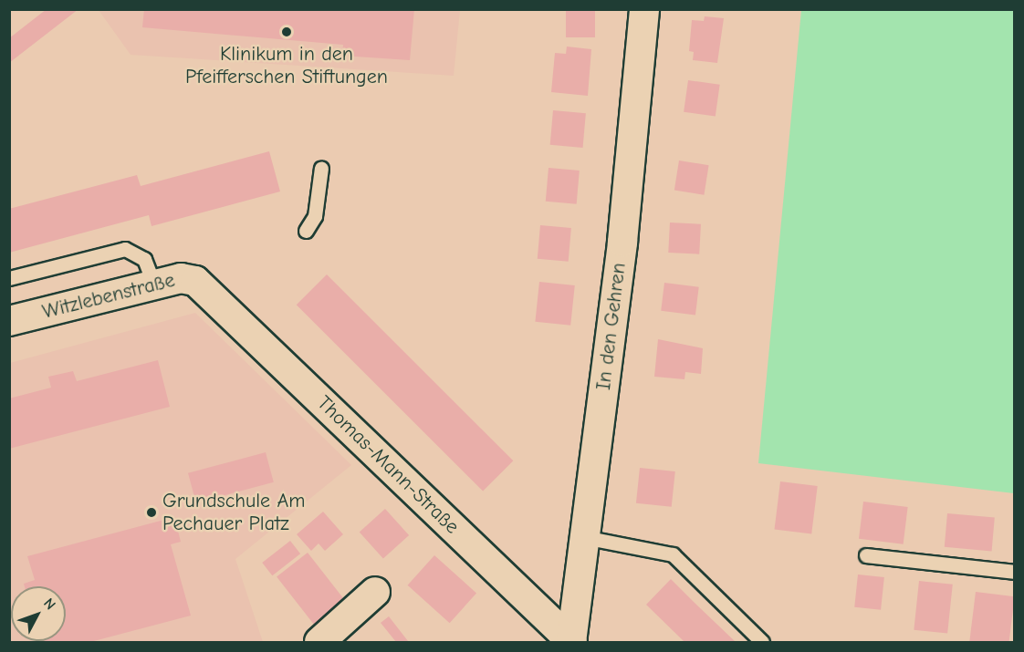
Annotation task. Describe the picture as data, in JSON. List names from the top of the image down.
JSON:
{
  "streets": {
    "street": ["Witzlebenstraße", "In den Gehren", "Thomas-Mann-Straße"]
  },
  "crossings": [
    ["Witzlebenstraße", "Thomas-Mann-Straße"],
    ["In den Gehren", "Thomas-Mann-Straße"]
  ],
  "places": ["Klinikum in den Pfeifferschen Stiftungen", "Grundschule Am Pechauer Platz"],
  "north": "top right"
}
